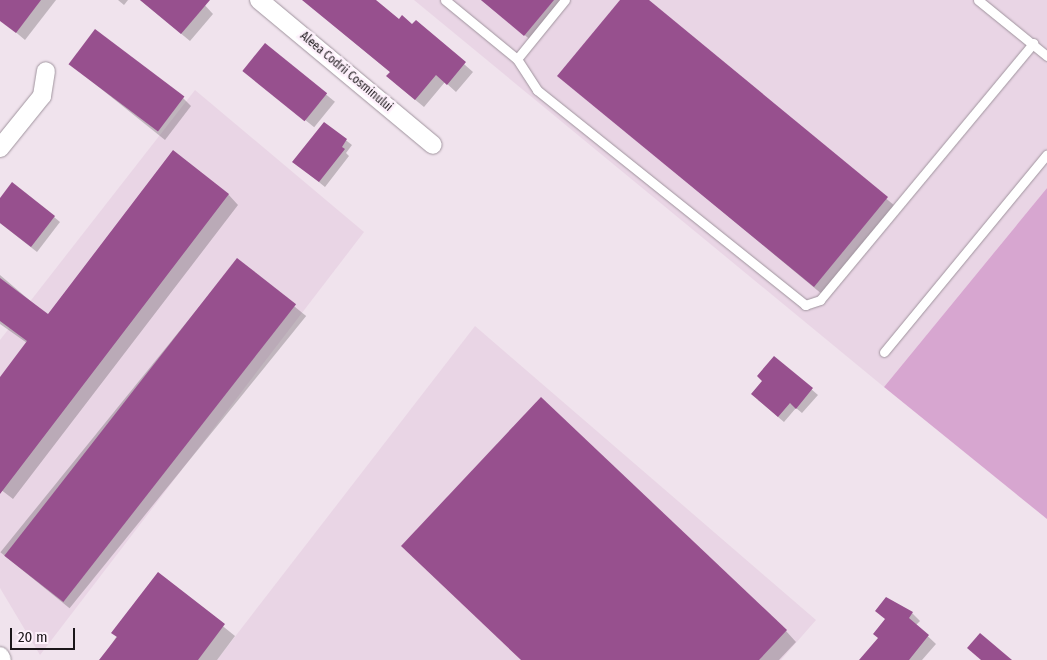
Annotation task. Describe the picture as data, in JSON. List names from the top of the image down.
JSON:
{
  "streets": {
    "street": ["Aleea Codrii Cosminului"]
  },
  "scale_bar": "20 m"
}
